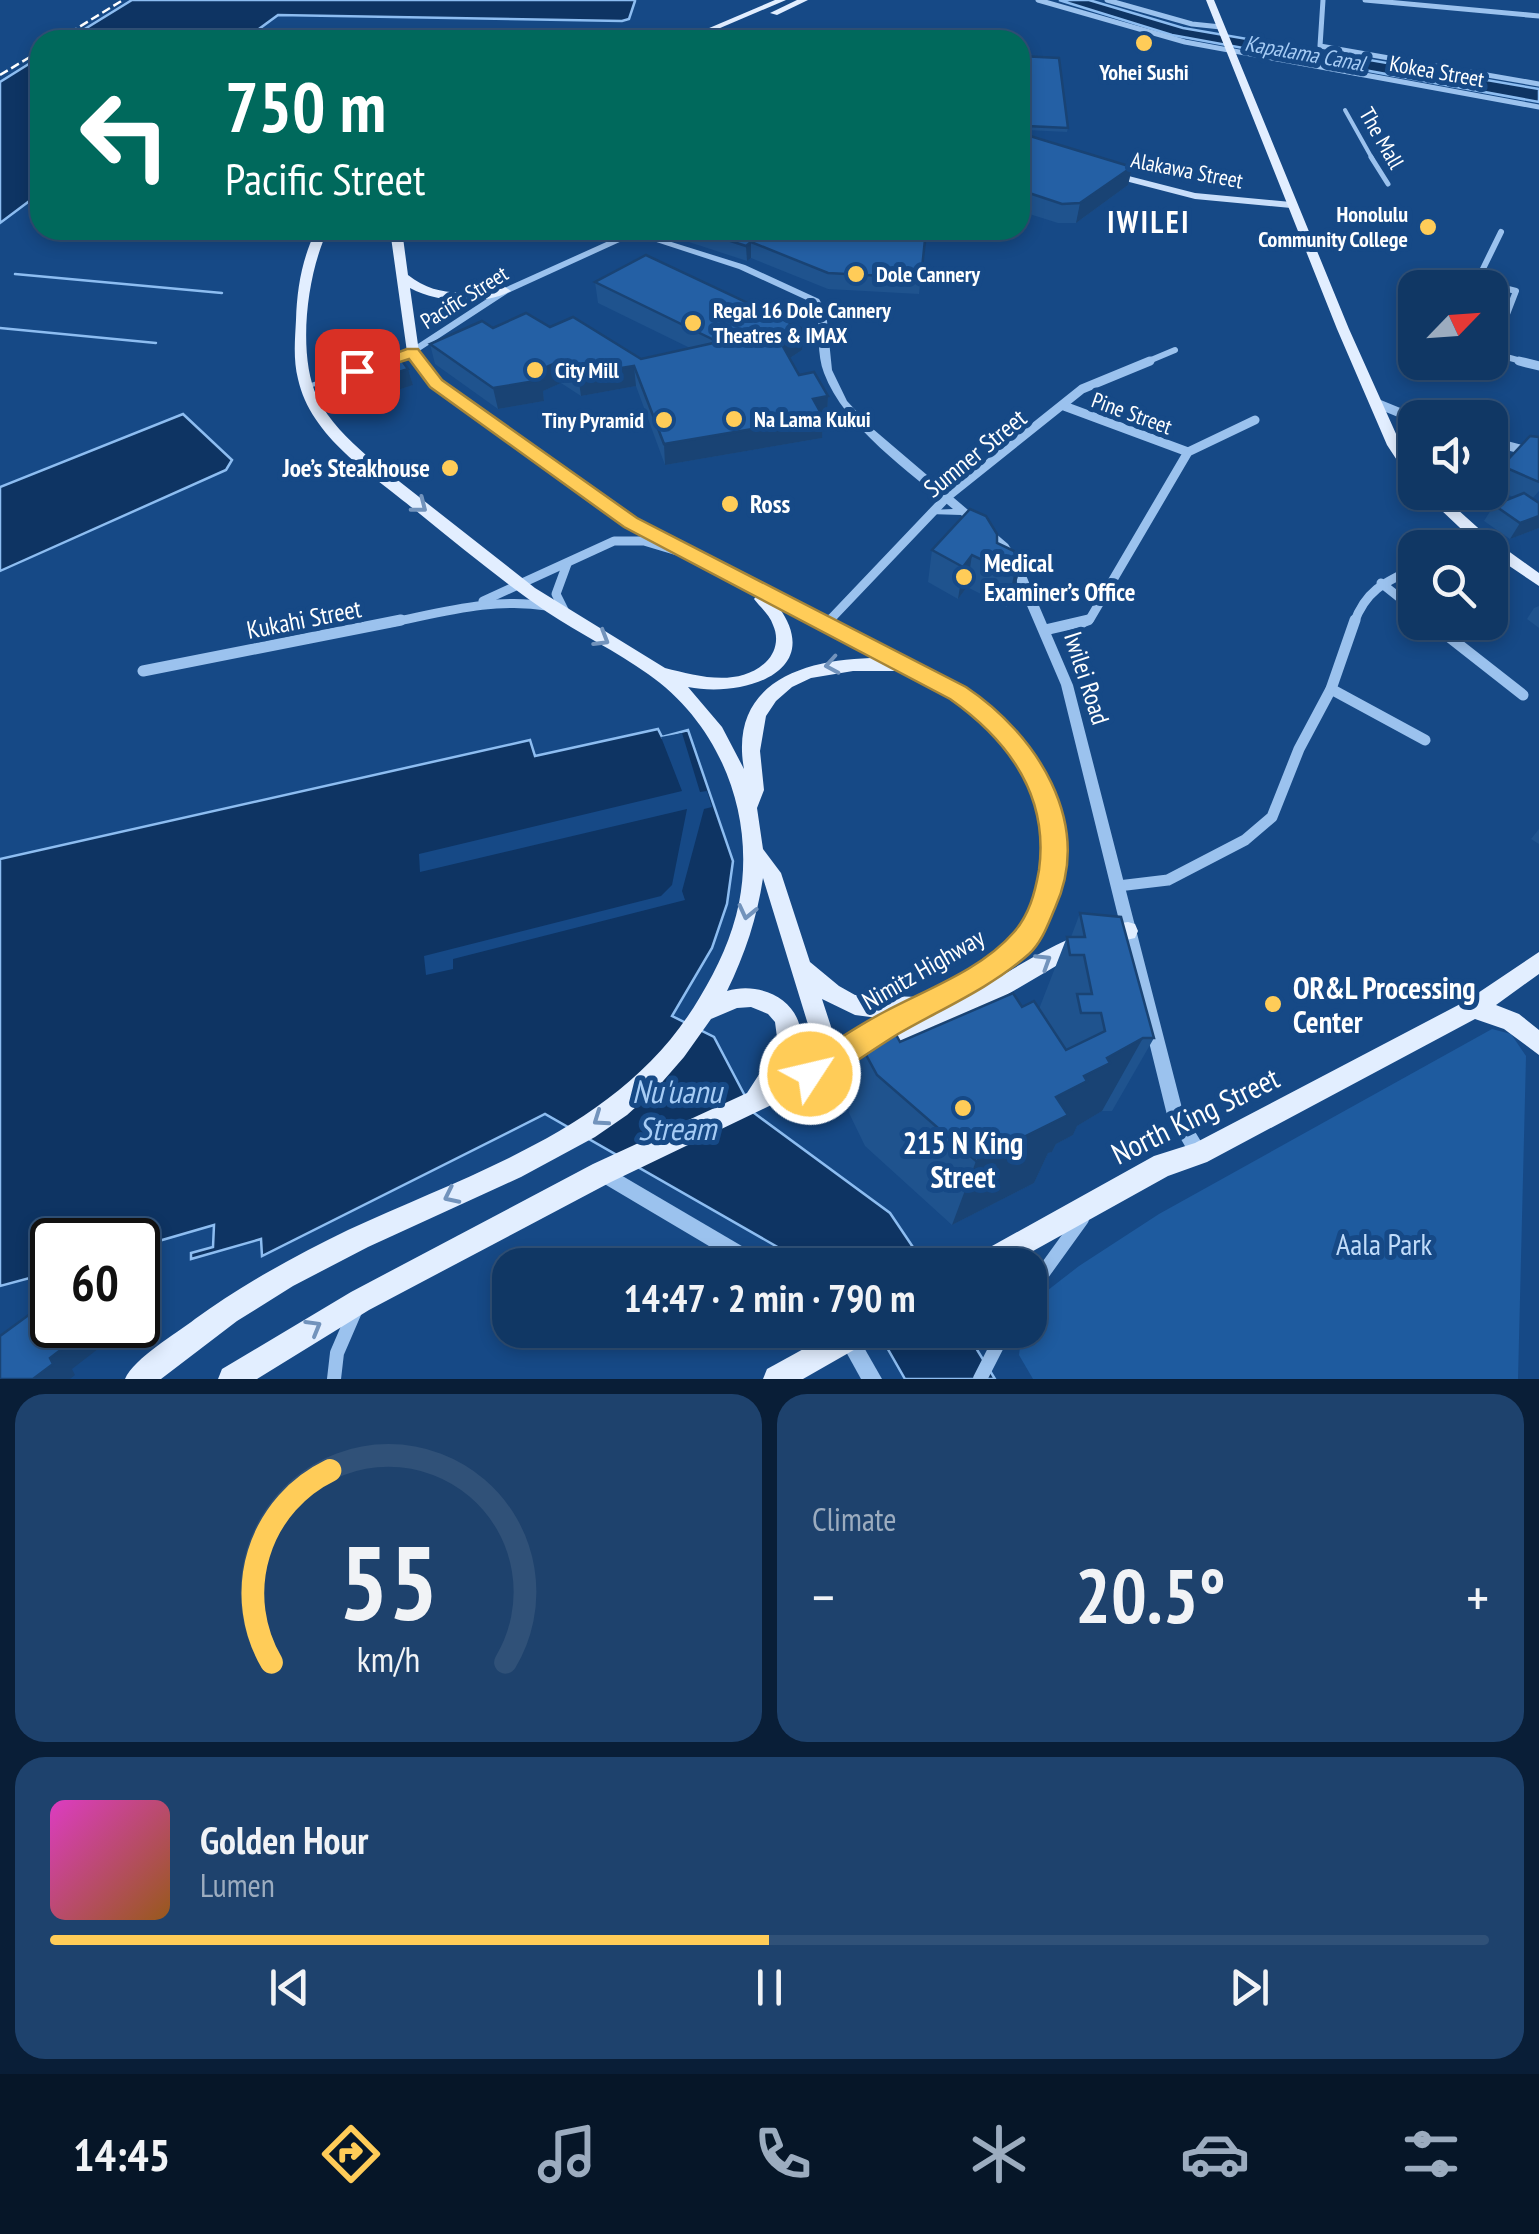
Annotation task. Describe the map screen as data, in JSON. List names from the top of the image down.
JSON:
{
  "streets": {
    "main road": ["Alakawa Street", "Nimitz Highway", "North King Street"],
    "street": [
      "Kokea Street",
      "The Mall",
      "Pacific Street",
      "Pine Street",
      "Sumner Street",
      "Kukahi Street",
      "Iwilei Road"
    ]
  },
  "crossings": [
    ["Pacific Street", "Nimitz Highway"],
    ["Pine Street", "Sumner Street"],
    ["Sumner Street", "Iwilei Road"],
    ["Sumner Street", "Nimitz Highway"],
    ["Kukahi Street", "Nimitz Highway"],
    ["Iwilei Road", "North King Street"]
  ],
  "districts": ["IWILEI"],
  "water": ["Kapalama Canal", "Nu'uanu Stream"],
  "parks": ["Aala Park"],
  "places": [
    "Yohei Sushi",
    "Honolulu Community College",
    "Dole Cannery",
    "Regal 16 Dole Cannery Theatres & IMAX",
    "City Mill",
    "Na Lama Kukui",
    "Tiny Pyramid",
    "Joe’s Steakhouse",
    "Ross",
    "Medical Examiner’s Office",
    "OR&L Processing Center",
    "215 N King Street"
  ],
  "north": "top right",
  "page": {
    "turn": ["750 m", "Pacific Street"],
    "limit": "60",
    "trip": "14:47 · 2 min · 790 m",
    "tile": "Climate",
    "heat": ["−", "20.5°", "+"],
    "song": ["Golden Hour", "Lumen"],
    "tabs": "14:45",
    "gauge": ["55", "km/h"]
  }
}
